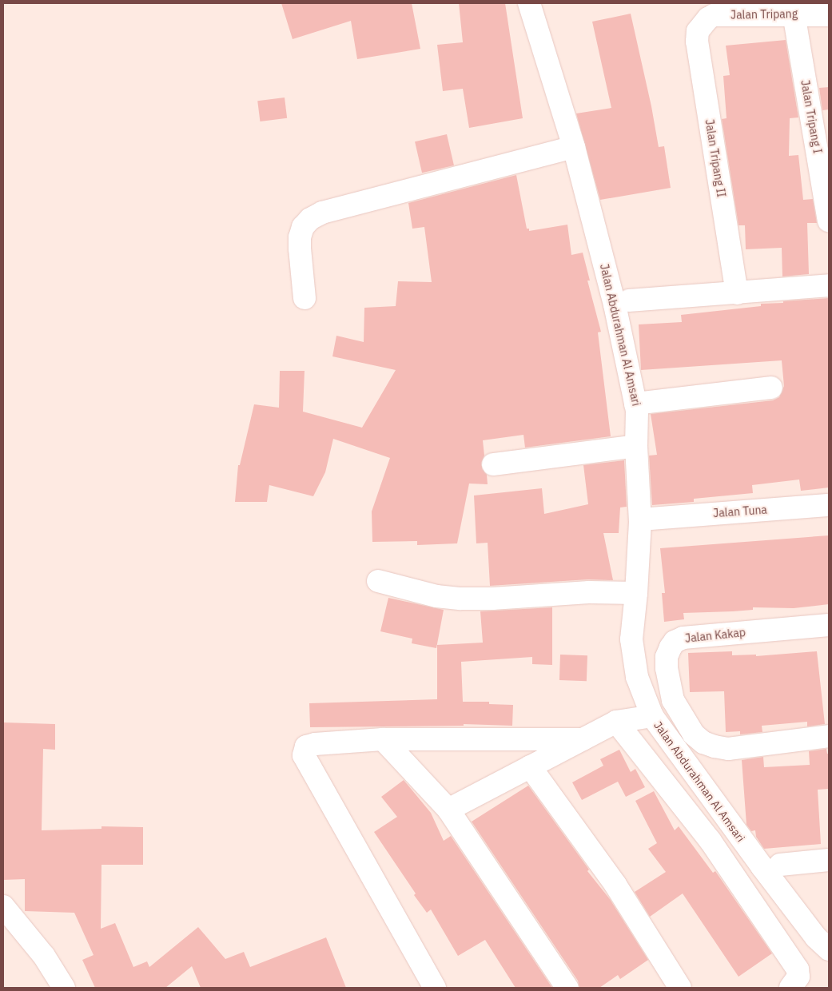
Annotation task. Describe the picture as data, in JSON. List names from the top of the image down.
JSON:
{
  "streets": {
    "street": [
      "Jalan Tripang",
      "Jalan Tripang I",
      "Jalan Tripang II",
      "Jalan Abdurahman Al Amsari",
      "Jalan Tuna",
      "Jalan Kakap"
    ]
  },
  "crossings": [
    ["Jalan Tripang", "Jalan Tripang I"],
    ["Jalan Tripang", "Jalan Tripang II"]
  ]
}
